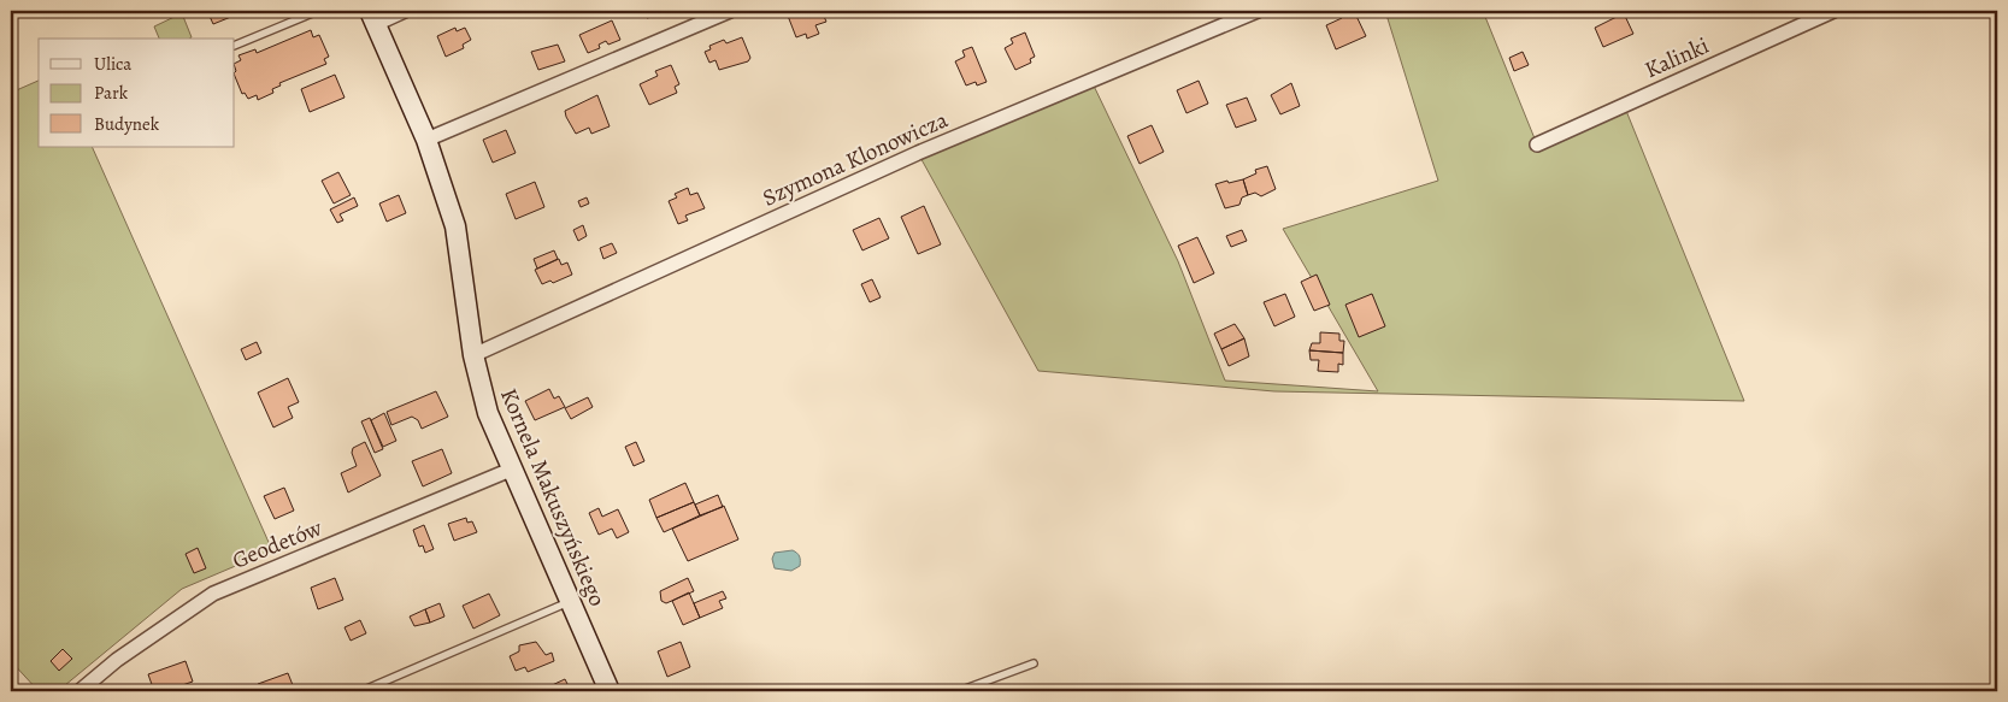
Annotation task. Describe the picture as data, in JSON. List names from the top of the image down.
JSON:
{
  "streets": {
    "street": [
      "Kalinki",
      "Szymona Klonowicza",
      "Kornela Makuszyńskiego",
      "Geodetów"
    ]
  },
  "crossings": [
    ["Szymona Klonowicza", "Kornela Makuszyńskiego"],
    ["Kornela Makuszyńskiego", "Geodetów"]
  ],
  "legend": ["Ulica", "Park", "Budynek"]
}
